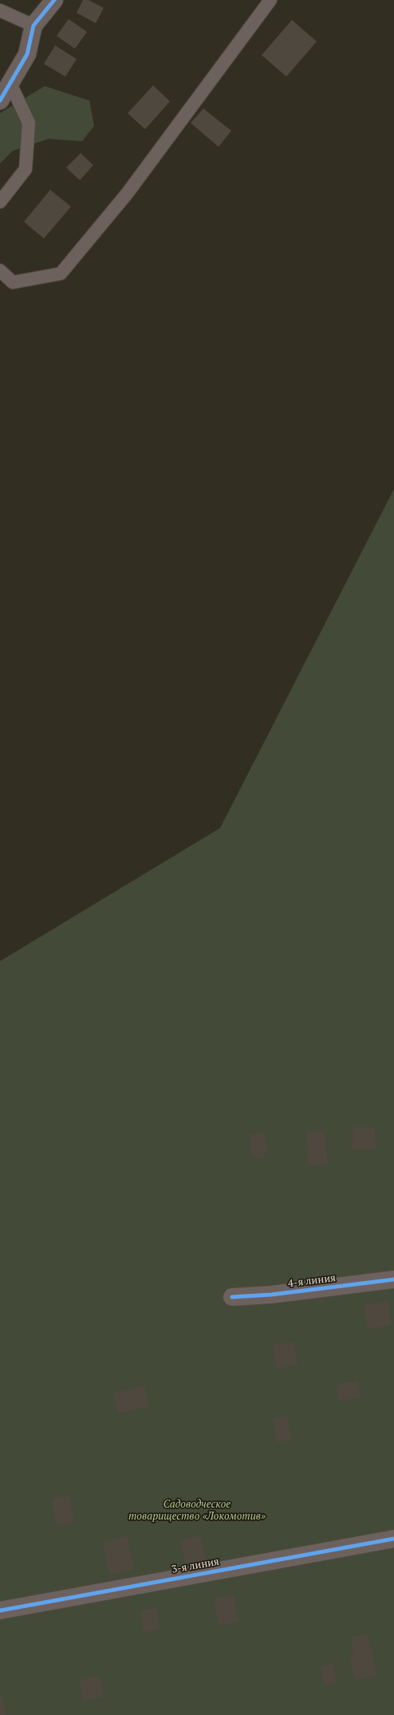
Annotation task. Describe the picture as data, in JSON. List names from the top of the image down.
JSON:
{
  "streets": {
    "street": ["4-я линия", "3-я линия"]
  },
  "parks": ["Садоводческое товарищество «Локомотив»"]
}
